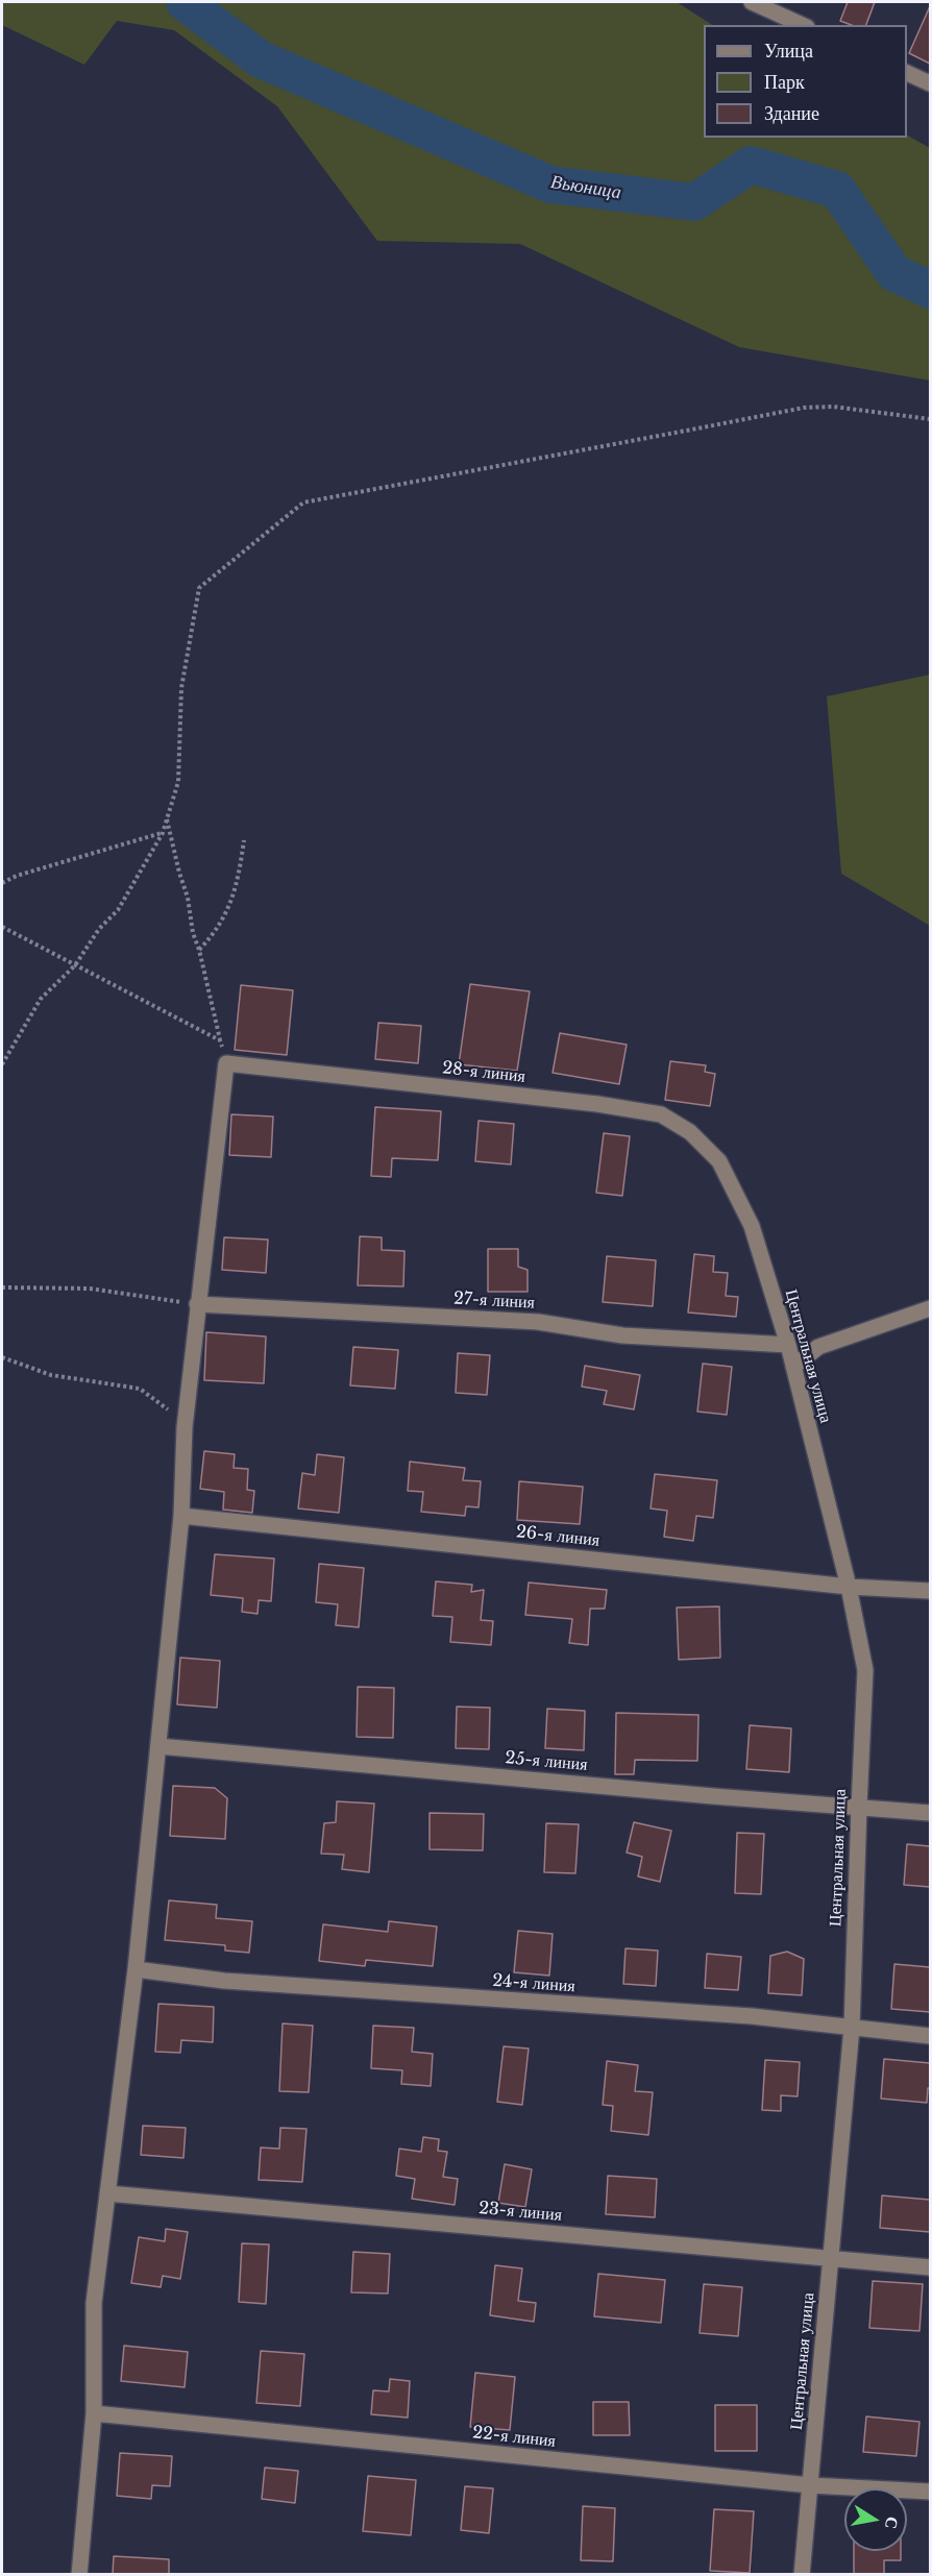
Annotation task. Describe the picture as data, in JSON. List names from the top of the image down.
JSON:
{
  "streets": {
    "street": [
      "28-я линия",
      "27-я линия",
      "Центральная улица",
      "26-я линия",
      "25-я линия",
      "24-я линия",
      "23-я линия",
      "22-я линия"
    ]
  },
  "crossings": [
    ["28-я линия", "Центральная улица"],
    ["27-я линия", "Центральная улица"],
    ["Центральная улица", "26-я линия"],
    ["Центральная улица", "25-я линия"],
    ["Центральная улица", "24-я линия"],
    ["Центральная улица", "23-я линия"],
    ["Центральная улица", "22-я линия"]
  ],
  "water": ["Вьюница"],
  "legend": ["Улица", "Парк", "Здание"],
  "north": "right"
}
